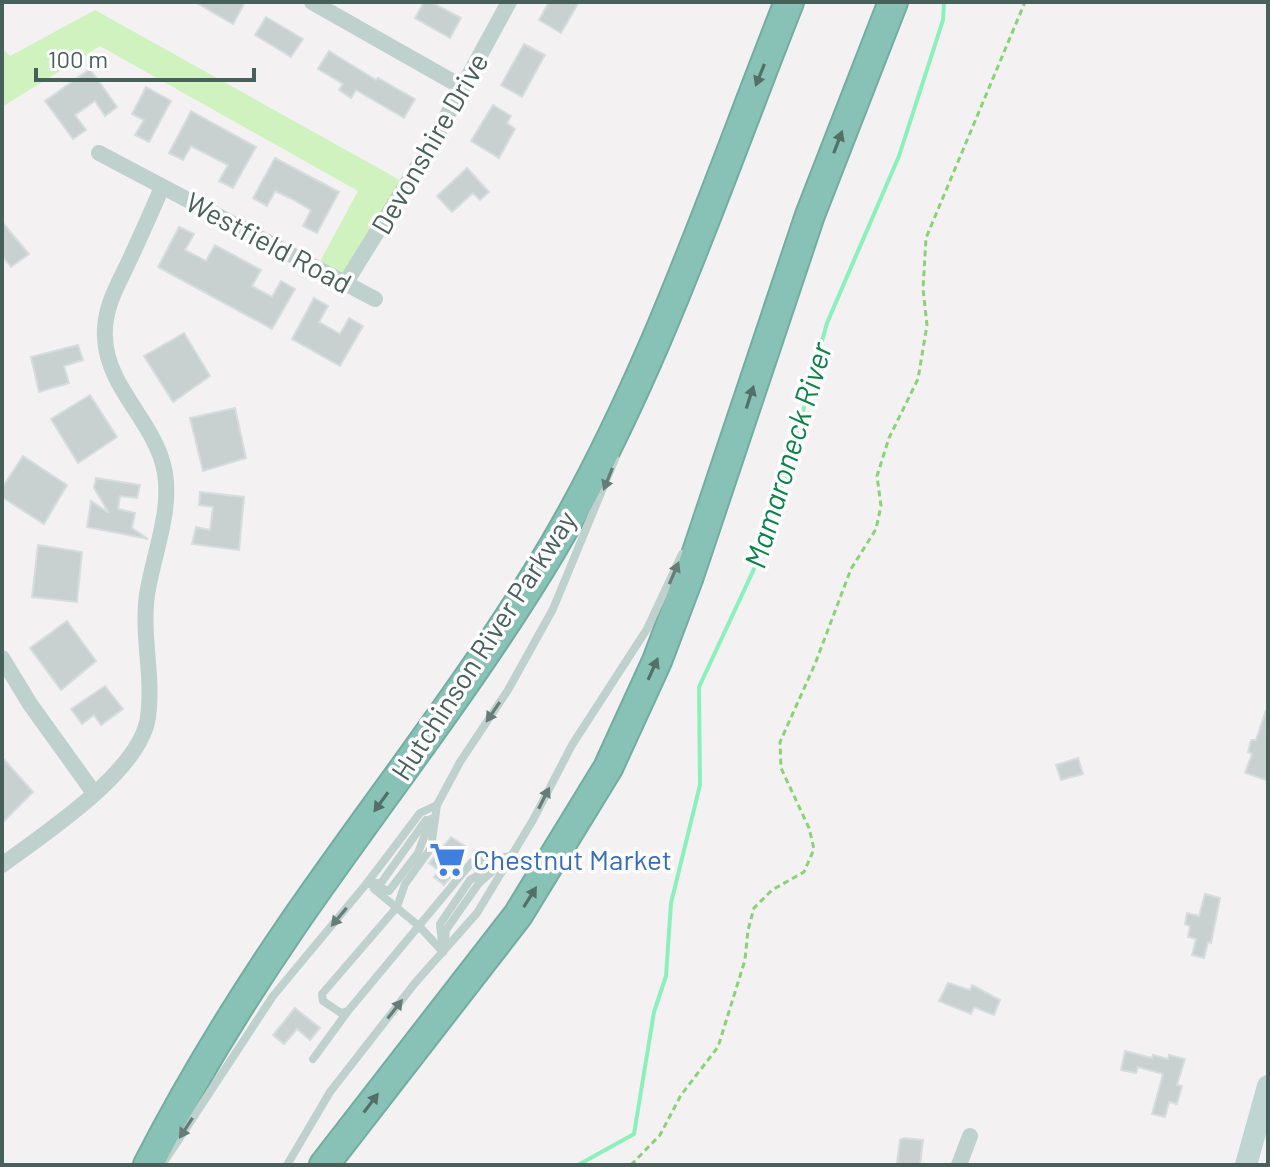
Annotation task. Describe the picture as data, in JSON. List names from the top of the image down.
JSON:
{
  "streets": {
    "highway": ["Hutchinson River Parkway"],
    "street": ["Devonshire Drive", "Westfield Road"]
  },
  "crossings": [
    ["Devonshire Drive", "Westfield Road"]
  ],
  "water": ["Mamaroneck River"],
  "places": {
    "supermarket": ["Chestnut Market"]
  },
  "scale_bar": "100 m"
}
